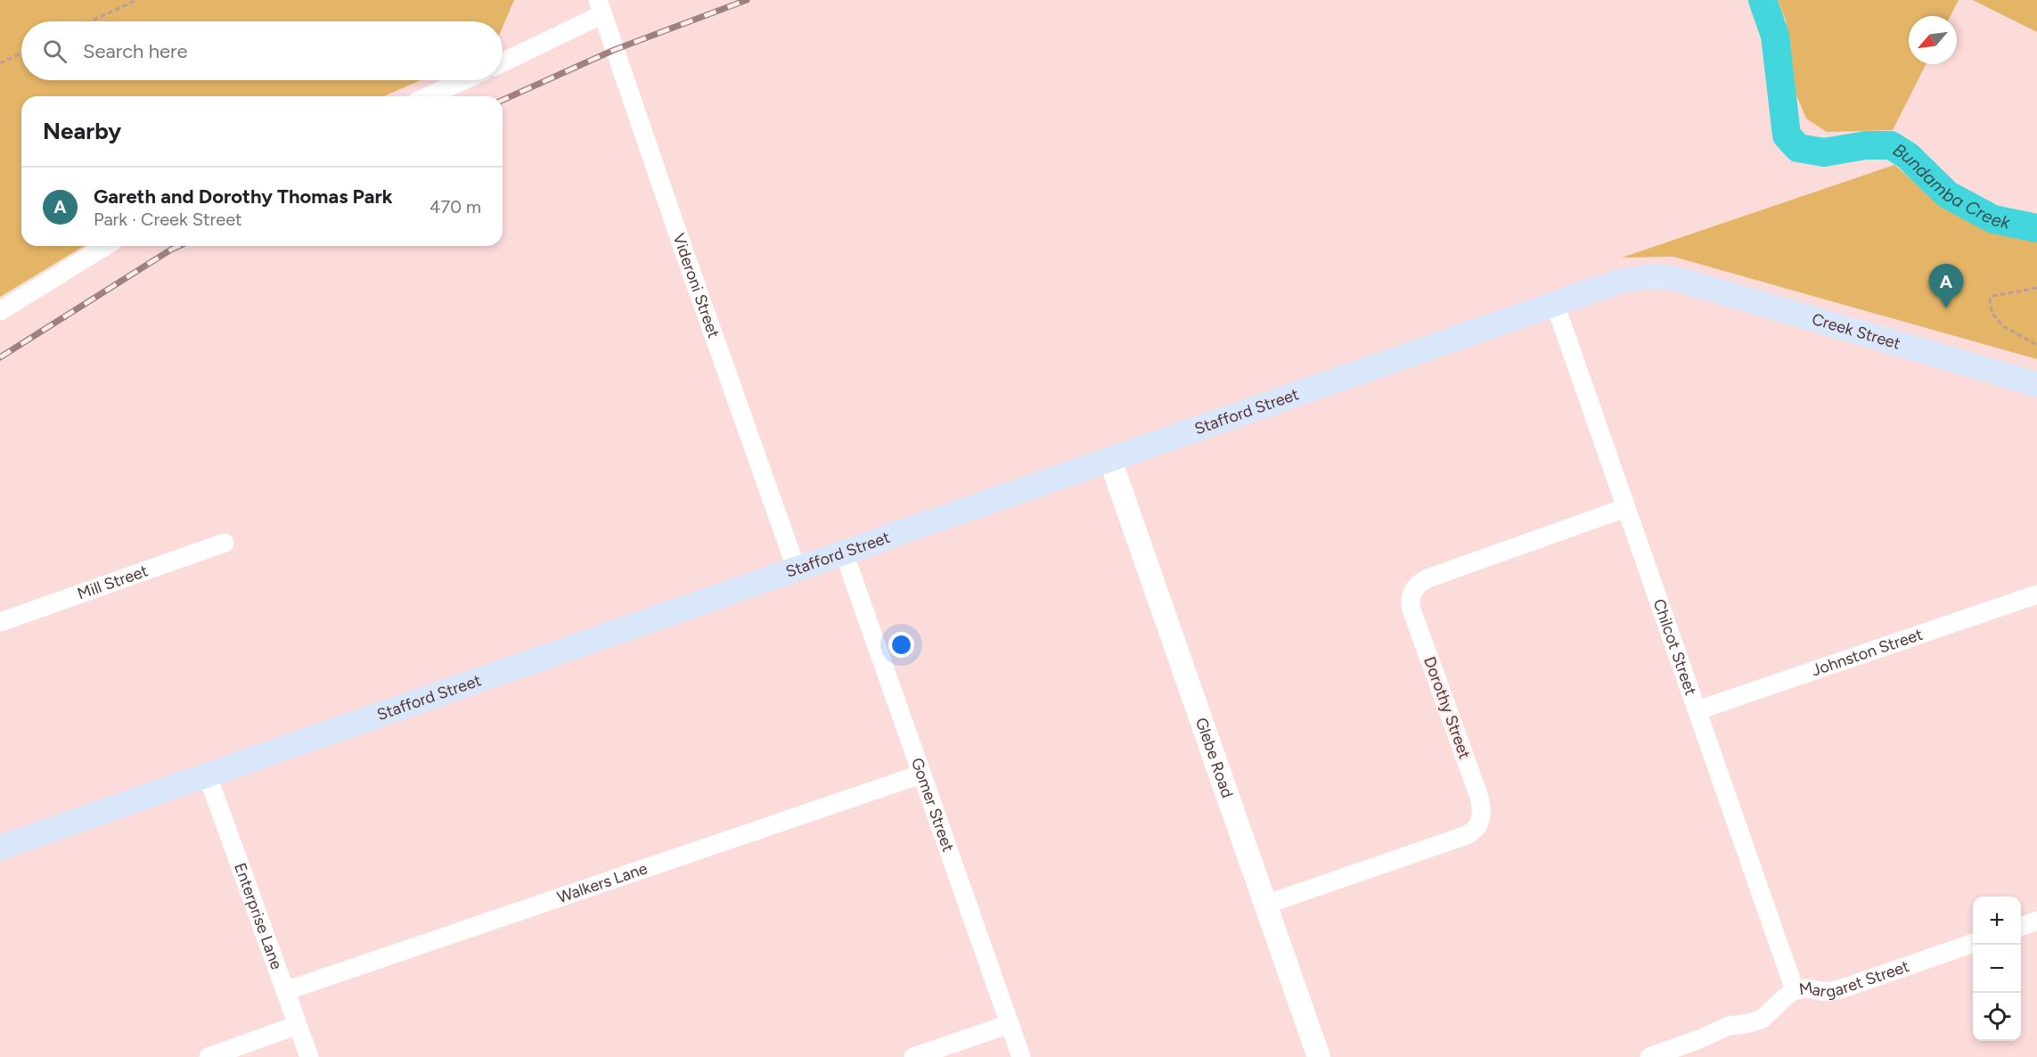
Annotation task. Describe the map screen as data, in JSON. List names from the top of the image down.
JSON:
{
  "streets": {
    "main road": ["Creek Street", "Stafford Street"],
    "street": [
      "Videroni Street",
      "Mill Street",
      "Chilcot Street",
      "Johnston Street",
      "Dorothy Street",
      "Glebe Road",
      "Gomer Street",
      "Walkers Lane",
      "Enterprise Lane",
      "Margaret Street"
    ]
  },
  "crossings": [
    ["Videroni Street", "Stafford Street"],
    ["Creek Street", "Stafford Street"],
    ["Stafford Street", "Chilcot Street"],
    ["Stafford Street", "Glebe Road"],
    ["Stafford Street", "Gomer Street"],
    ["Stafford Street", "Enterprise Lane"],
    ["Chilcot Street", "Johnston Street"],
    ["Chilcot Street", "Dorothy Street"],
    ["Chilcot Street", "Margaret Street"],
    ["Dorothy Street", "Glebe Road"],
    ["Gomer Street", "Walkers Lane"],
    ["Walkers Lane", "Enterprise Lane"]
  ],
  "water": ["Bundamba Creek"],
  "north": "bottom left",
  "page": {
    "search": "Search here",
    "heading": "Nearby",
    "list": [
      {
        "mark": "A",
        "name": "Gareth and Dorothy Thomas Park",
        "note": "Park · Creek Street",
        "value": "470 m"
      }
    ],
    "pins": "A",
    "map_buttons": ["+", "−"]
  }
}
